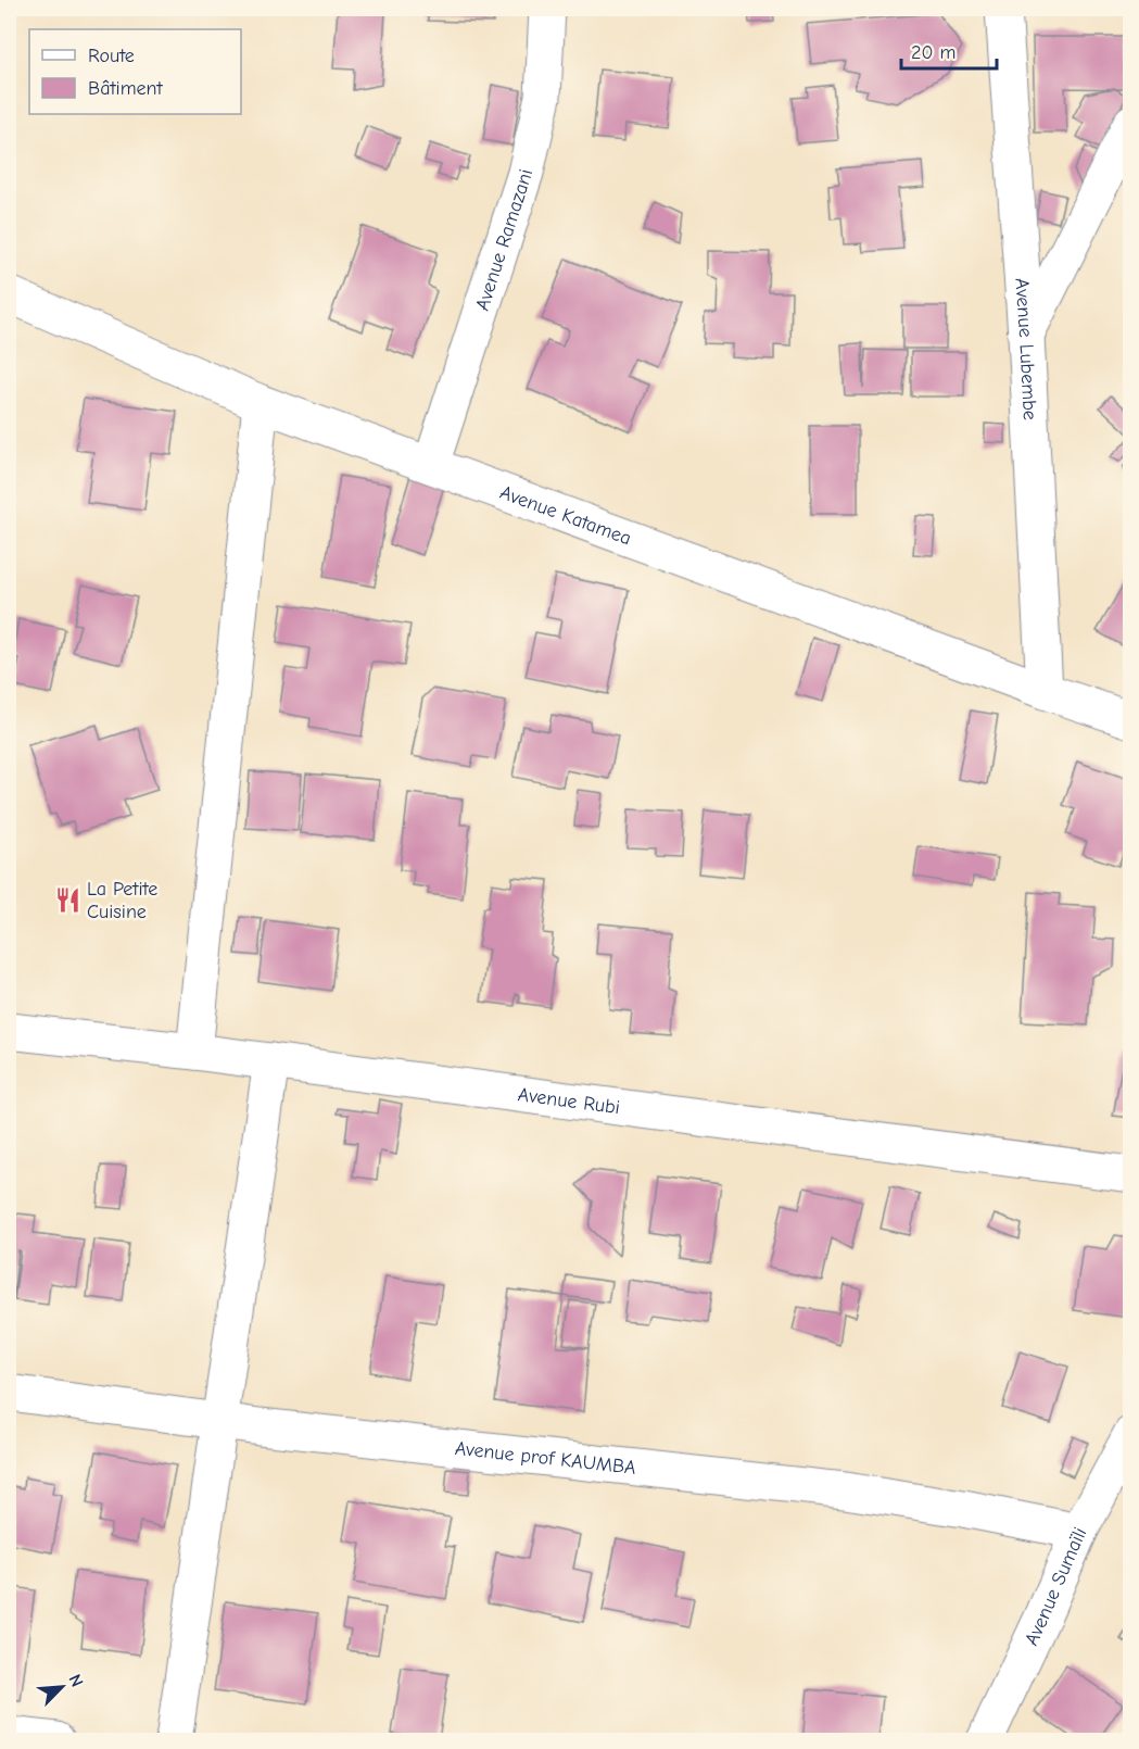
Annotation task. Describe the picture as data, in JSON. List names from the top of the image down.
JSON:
{
  "streets": {
    "street": [
      "Avenue Ramazani",
      "Avenue Lubembe",
      "Avenue Katamea",
      "Avenue Rubi",
      "Avenue prof KAUMBA",
      "Avenue Sumaïli"
    ]
  },
  "crossings": [
    ["Avenue Ramazani", "Avenue Katamea"],
    ["Avenue Lubembe", "Avenue Katamea"],
    ["Avenue prof KAUMBA", "Avenue Sumaïli"]
  ],
  "places": {
    "restaurant": ["La Petite Cuisine"]
  },
  "legend": ["Route", "Bâtiment"],
  "scale_bar": "20 m",
  "north": "top right"
}
